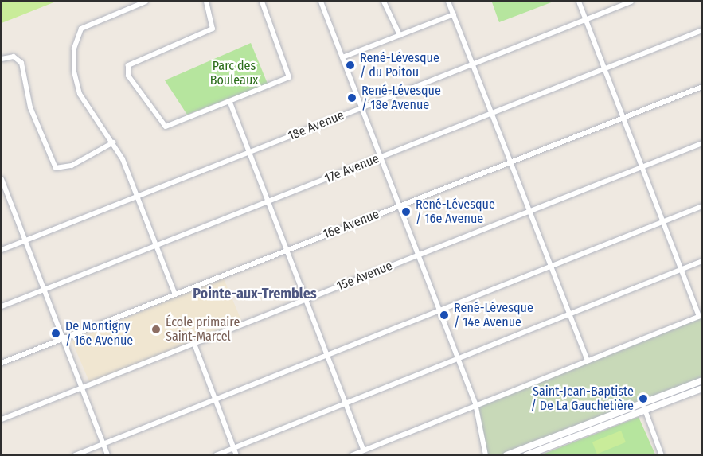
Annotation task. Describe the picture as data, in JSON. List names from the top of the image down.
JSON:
{
  "streets": {
    "street": [
      "18e Avenue",
      "17e Avenue",
      "16e Avenue",
      "15e Avenue"
    ]
  },
  "districts": ["Pointe-aux-Trembles"],
  "parks": ["Parc des Bouleaux"],
  "places": [
    "René-Lévesque / du Poitou",
    "René-Lévesque / 18e Avenue",
    "René-Lévesque / 16e Avenue",
    "René-Lévesque / 14e Avenue",
    "École primaire Saint-Marcel",
    "De Montigny / 16e Avenue",
    "Saint-Jean-Baptiste / De La Gauchetière"
  ]
}
